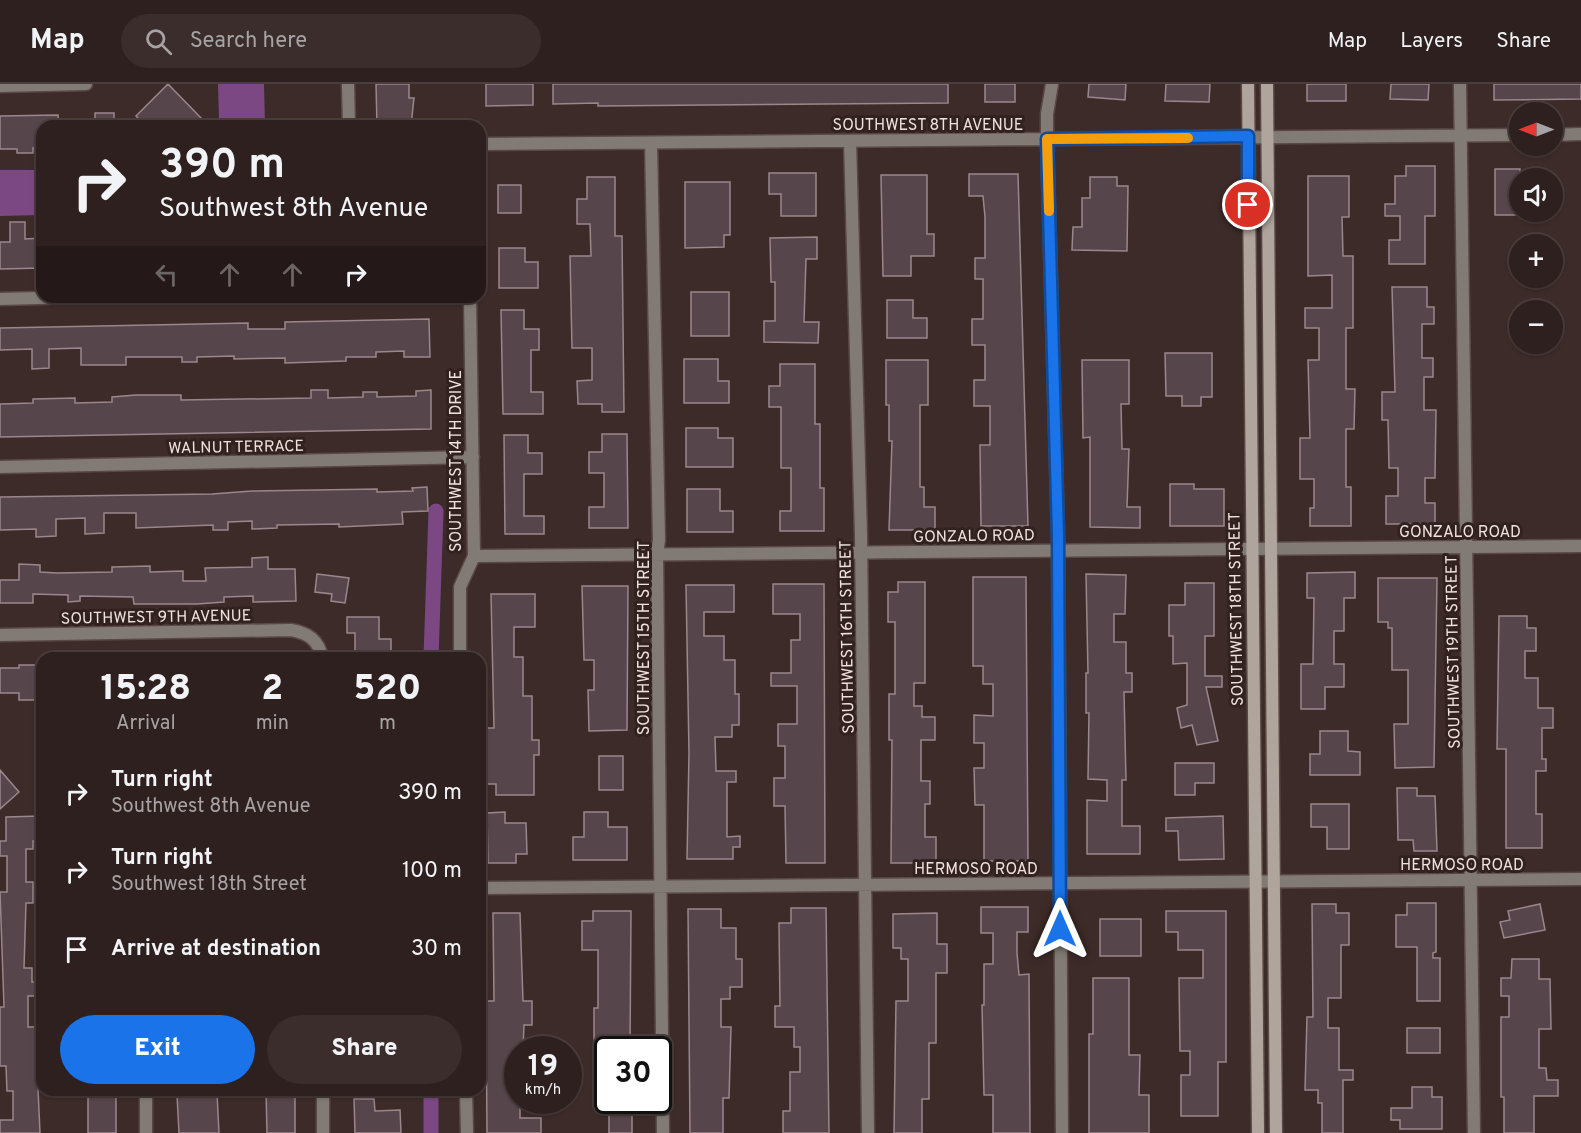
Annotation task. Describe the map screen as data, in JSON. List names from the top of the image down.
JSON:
{
  "streets": {
    "main road": ["SOUTHWEST 18TH STREET"],
    "street": [
      "SOUTHWEST 8TH AVENUE",
      "WALNUT TERRACE",
      "SOUTHWEST 14TH DRIVE",
      "GONZALO ROAD",
      "SOUTHWEST 9TH AVENUE",
      "SOUTHWEST 16TH STREET",
      "SOUTHWEST 15TH STREET",
      "SOUTHWEST 19TH STREET",
      "HERMOSO ROAD"
    ]
  },
  "crossings": [
    ["SOUTHWEST 8TH AVENUE", "SOUTHWEST 18TH STREET"],
    ["SOUTHWEST 8TH AVENUE", "SOUTHWEST 16TH STREET"],
    ["SOUTHWEST 8TH AVENUE", "SOUTHWEST 15TH STREET"],
    ["SOUTHWEST 8TH AVENUE", "SOUTHWEST 19TH STREET"],
    ["WALNUT TERRACE", "SOUTHWEST 14TH DRIVE"],
    ["SOUTHWEST 14TH DRIVE", "GONZALO ROAD"],
    ["GONZALO ROAD", "SOUTHWEST 18TH STREET"],
    ["GONZALO ROAD", "SOUTHWEST 16TH STREET"],
    ["GONZALO ROAD", "SOUTHWEST 15TH STREET"],
    ["GONZALO ROAD", "SOUTHWEST 19TH STREET"],
    ["SOUTHWEST 18TH STREET", "HERMOSO ROAD"],
    ["SOUTHWEST 16TH STREET", "HERMOSO ROAD"],
    ["SOUTHWEST 15TH STREET", "HERMOSO ROAD"],
    ["SOUTHWEST 19TH STREET", "HERMOSO ROAD"]
  ],
  "north": "left",
  "page": {
    "header": "Map",
    "search": "Search here",
    "nav": ["Map", "Layers", "Share"],
    "map_buttons": ["+", "−"],
    "turn": ["390 m", "Southwest 8th Avenue"],
    "eta": [
      "15:28",
      "Arrival",
      "2",
      "min",
      "520",
      "m"
    ],
    "list": [
      {
        "name": "Turn right",
        "note": "Southwest 8th Avenue",
        "value": "390 m"
      },
      {
        "name": "Turn right",
        "note": "Southwest 18th Street",
        "value": "100 m"
      },
      {
        "name": "Arrive at destination",
        "value": "30 m"
      }
    ],
    "buttons": ["Exit", "Share"],
    "speed": "19 km/h",
    "limit": "30"
  }
}
